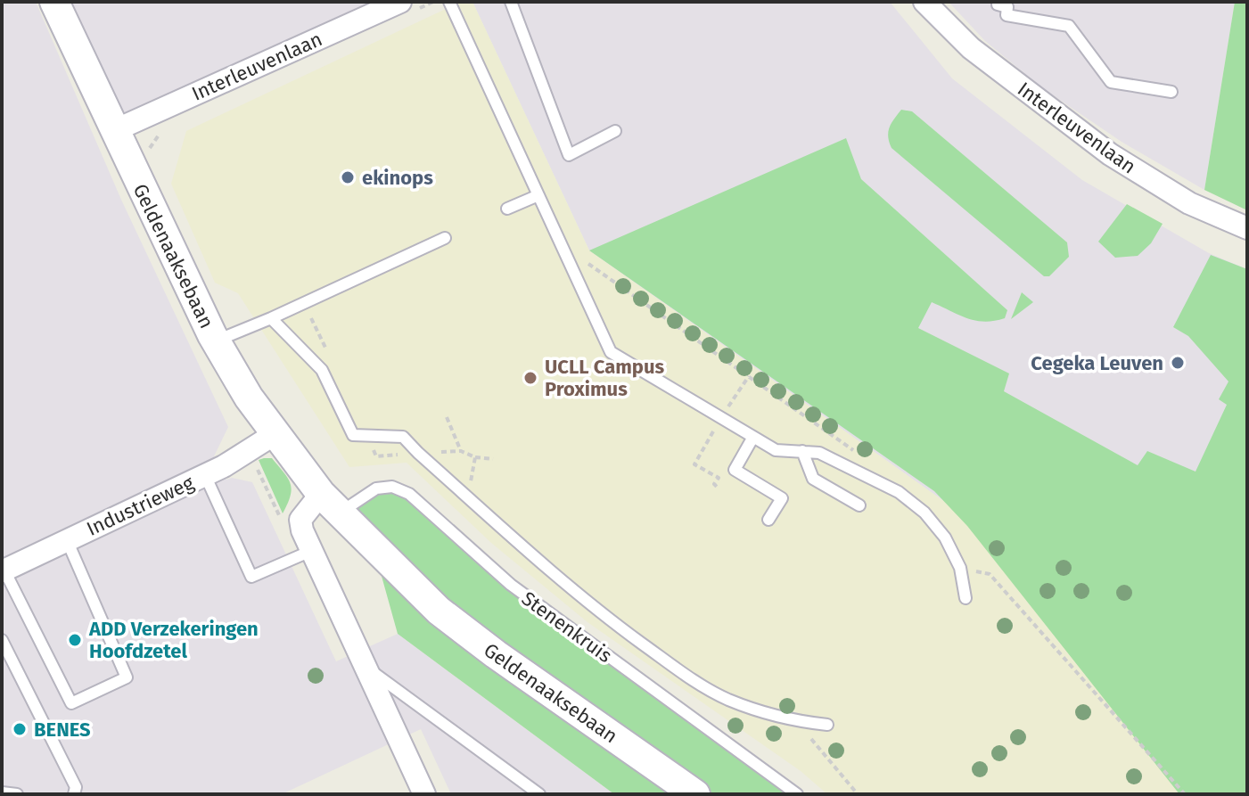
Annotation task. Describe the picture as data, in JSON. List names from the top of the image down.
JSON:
{
  "streets": {
    "street": ["Interleuvenlaan", "Geldenaaksebaan", "Industrieweg"],
    "lane": ["Stenenkruis"]
  },
  "crossings": [
    ["Interleuvenlaan", "Geldenaaksebaan"],
    ["Geldenaaksebaan", "Industrieweg"],
    ["Geldenaaksebaan", "Stenenkruis"]
  ],
  "places": [
    "ekinops",
    "Cegeka Leuven",
    "UCLL Campus Proximus",
    "ADD Verzekeringen Hoofdzetel",
    "BENES"
  ]
}
